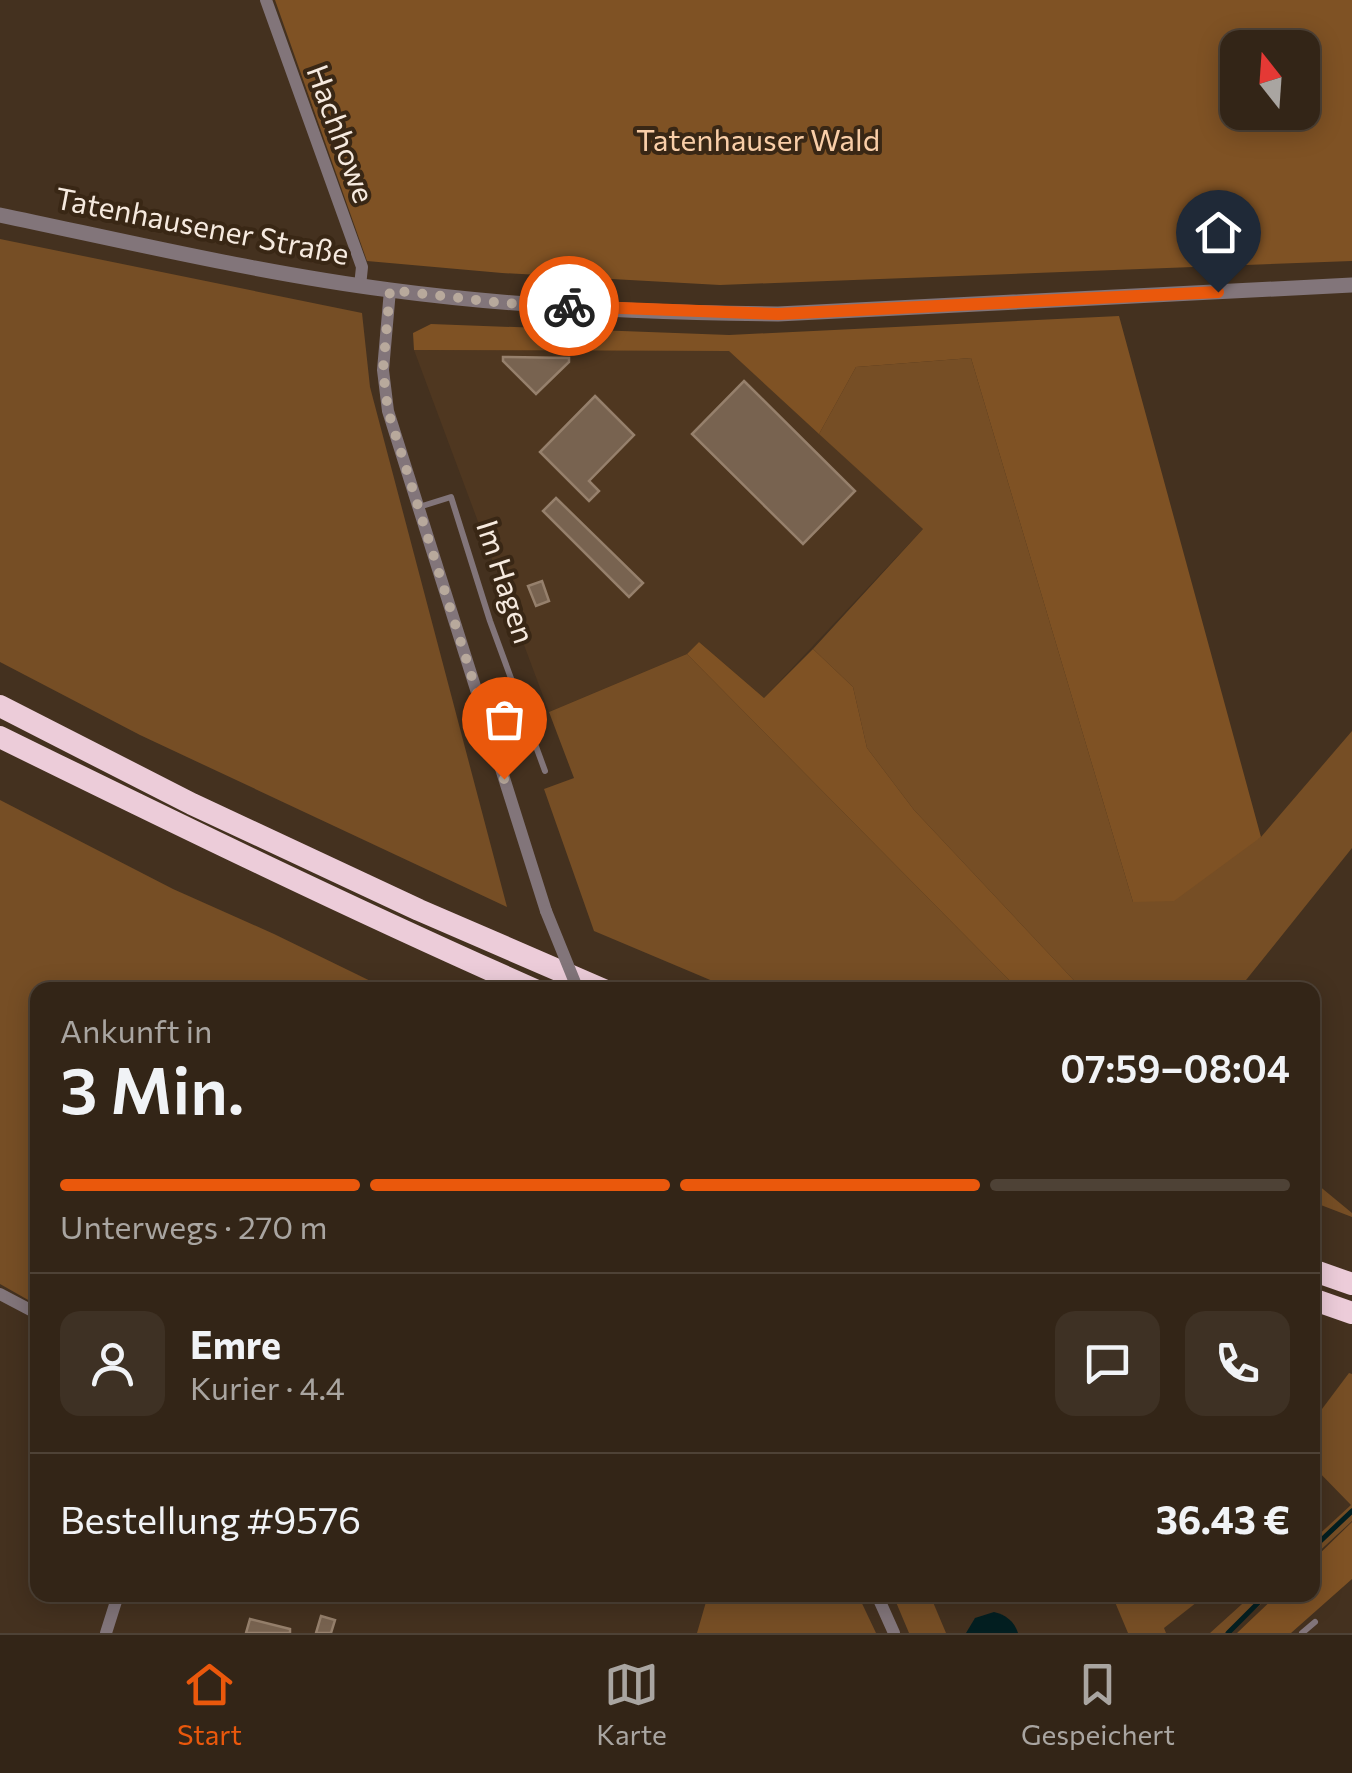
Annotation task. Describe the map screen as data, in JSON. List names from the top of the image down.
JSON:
{
  "streets": {
    "street": ["Hachhowe", "Tatenhausener Straße", "Im Hagen"]
  },
  "crossings": [
    ["Hachhowe", "Tatenhausener Straße"],
    ["Tatenhausener Straße", "Im Hagen"]
  ],
  "parks": ["Tatenhauser Wald"],
  "north": "top",
  "page": {
    "heading": ["3 Min.", "Ankunft in", "07:59–08:04"],
    "panel": [
      "Emre",
      "Kurier · 4.4",
      "Bestellung #9576",
      "36.43 €"
    ],
    "bar": "Unterwegs · 270 m",
    "tabs": ["Start", "Karte", "Gespeichert"]
  }
}
